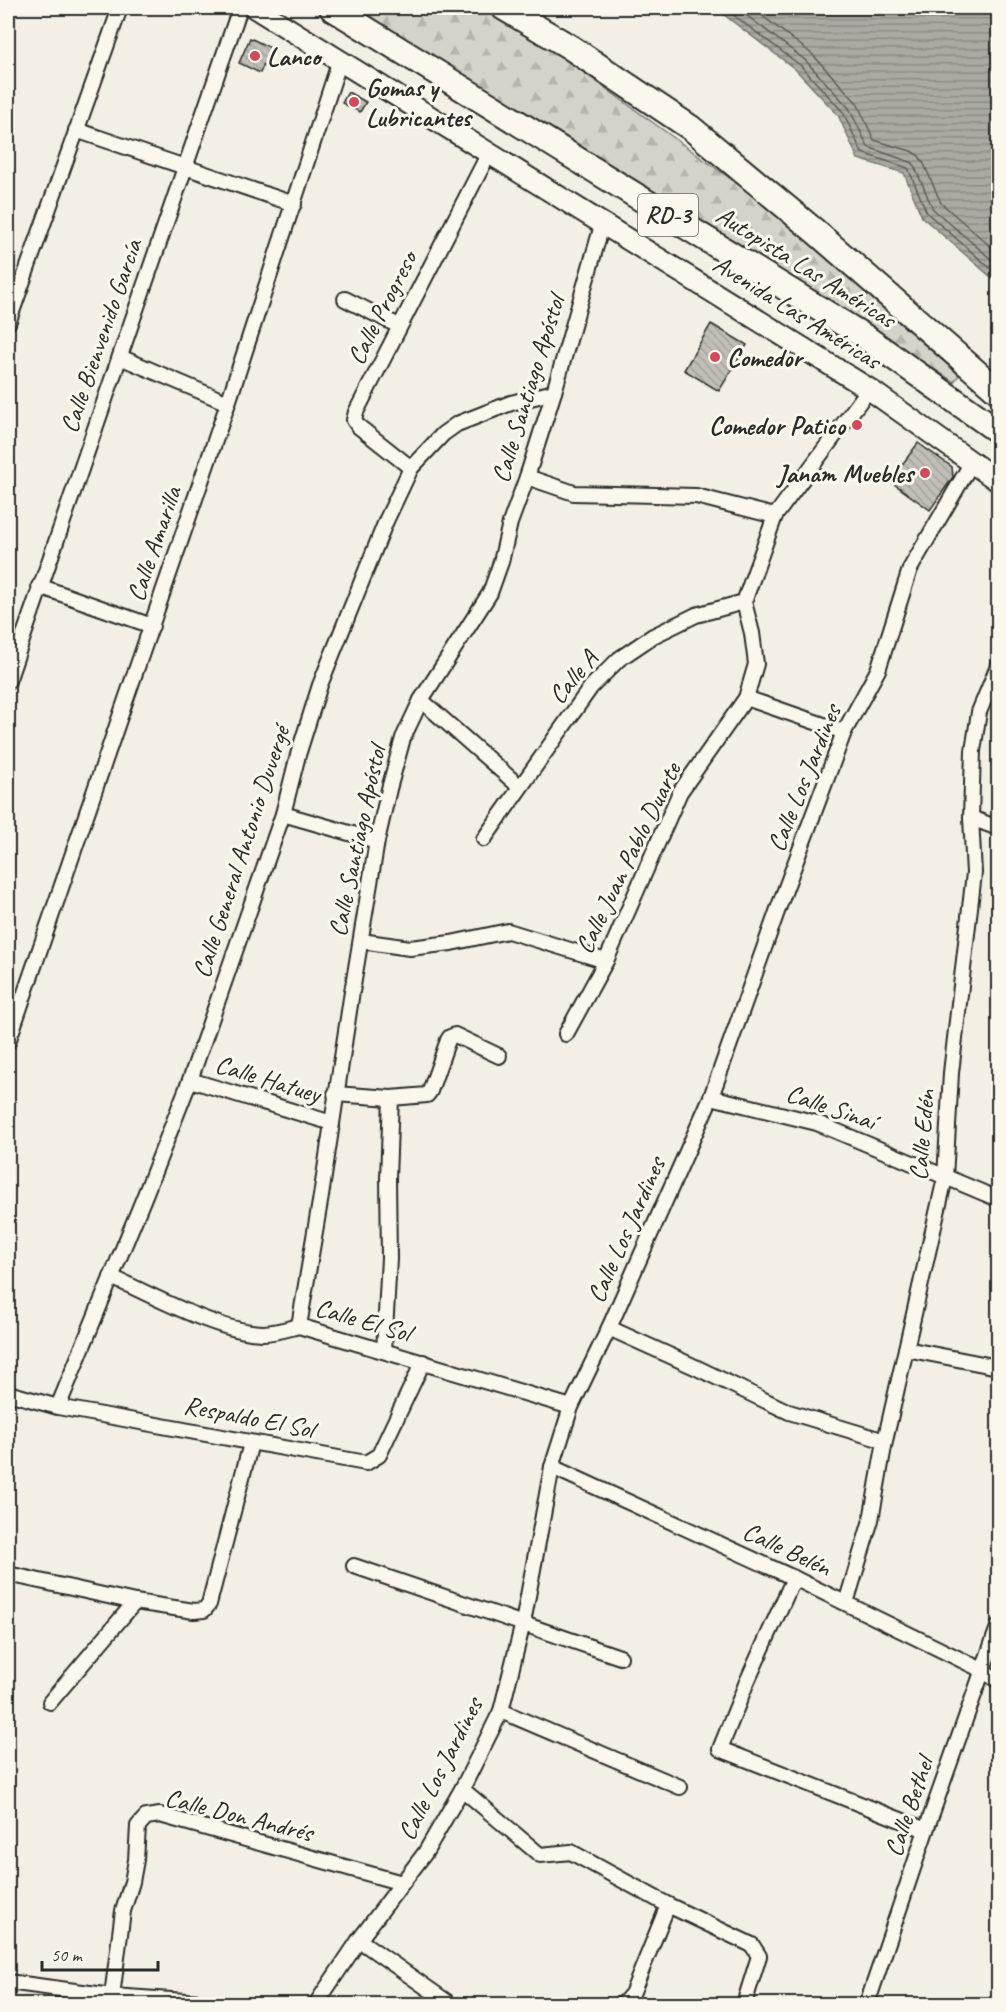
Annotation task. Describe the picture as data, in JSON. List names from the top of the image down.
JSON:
{
  "streets": {
    "highway": ["RD-3", "Autopista Las Américas"],
    "main road": ["Avenida Las Américas"],
    "street": [
      "Calle Progreso",
      "Calle Bienvenido García",
      "Calle Santiago Apóstol",
      "Calle Amarilla",
      "Calle A",
      "Calle Los Jardines",
      "Calle General Antonio Duvergé",
      "Calle Juan Pablo Duarte",
      "Calle Hatuey",
      "Calle Sinaí",
      "Calle Edén",
      "Calle El Sol",
      "Respaldo El Sol",
      "Calle Belén",
      "Calle Bethel",
      "Calle Don Andrés"
    ]
  },
  "crossings": [
    ["Calle Progreso", "Avenida Las Américas"],
    ["Calle Progreso", "Calle General Antonio Duvergé"],
    ["Avenida Las Américas", "Calle Santiago Apóstol"],
    ["Avenida Las Américas", "Calle Amarilla"],
    ["Avenida Las Américas", "Calle Los Jardines"],
    ["Calle Santiago Apóstol", "Calle General Antonio Duvergé"],
    ["Calle Santiago Apóstol", "Calle Hatuey"],
    ["Calle Santiago Apóstol", "Calle El Sol"],
    ["Calle A", "Calle Juan Pablo Duarte"],
    ["Calle Los Jardines", "Calle Sinaí"],
    ["Calle Los Jardines", "Calle El Sol"],
    ["Calle Los Jardines", "Calle Belén"],
    ["Calle Los Jardines", "Calle Don Andrés"],
    ["Calle General Antonio Duvergé", "Calle Hatuey"],
    ["Calle General Antonio Duvergé", "Calle El Sol"],
    ["Calle General Antonio Duvergé", "Respaldo El Sol"],
    ["Calle Sinaí", "Calle Edén"],
    ["Calle Edén", "Calle Belén"],
    ["Calle El Sol", "Respaldo El Sol"],
    ["Calle Belén", "Calle Bethel"]
  ],
  "places": [
    "Lanco",
    "Gomas y Lubricantes",
    "Comedor",
    "Comedor Patico",
    "Janam Muebles"
  ],
  "scale_bar": "50 m"
}
